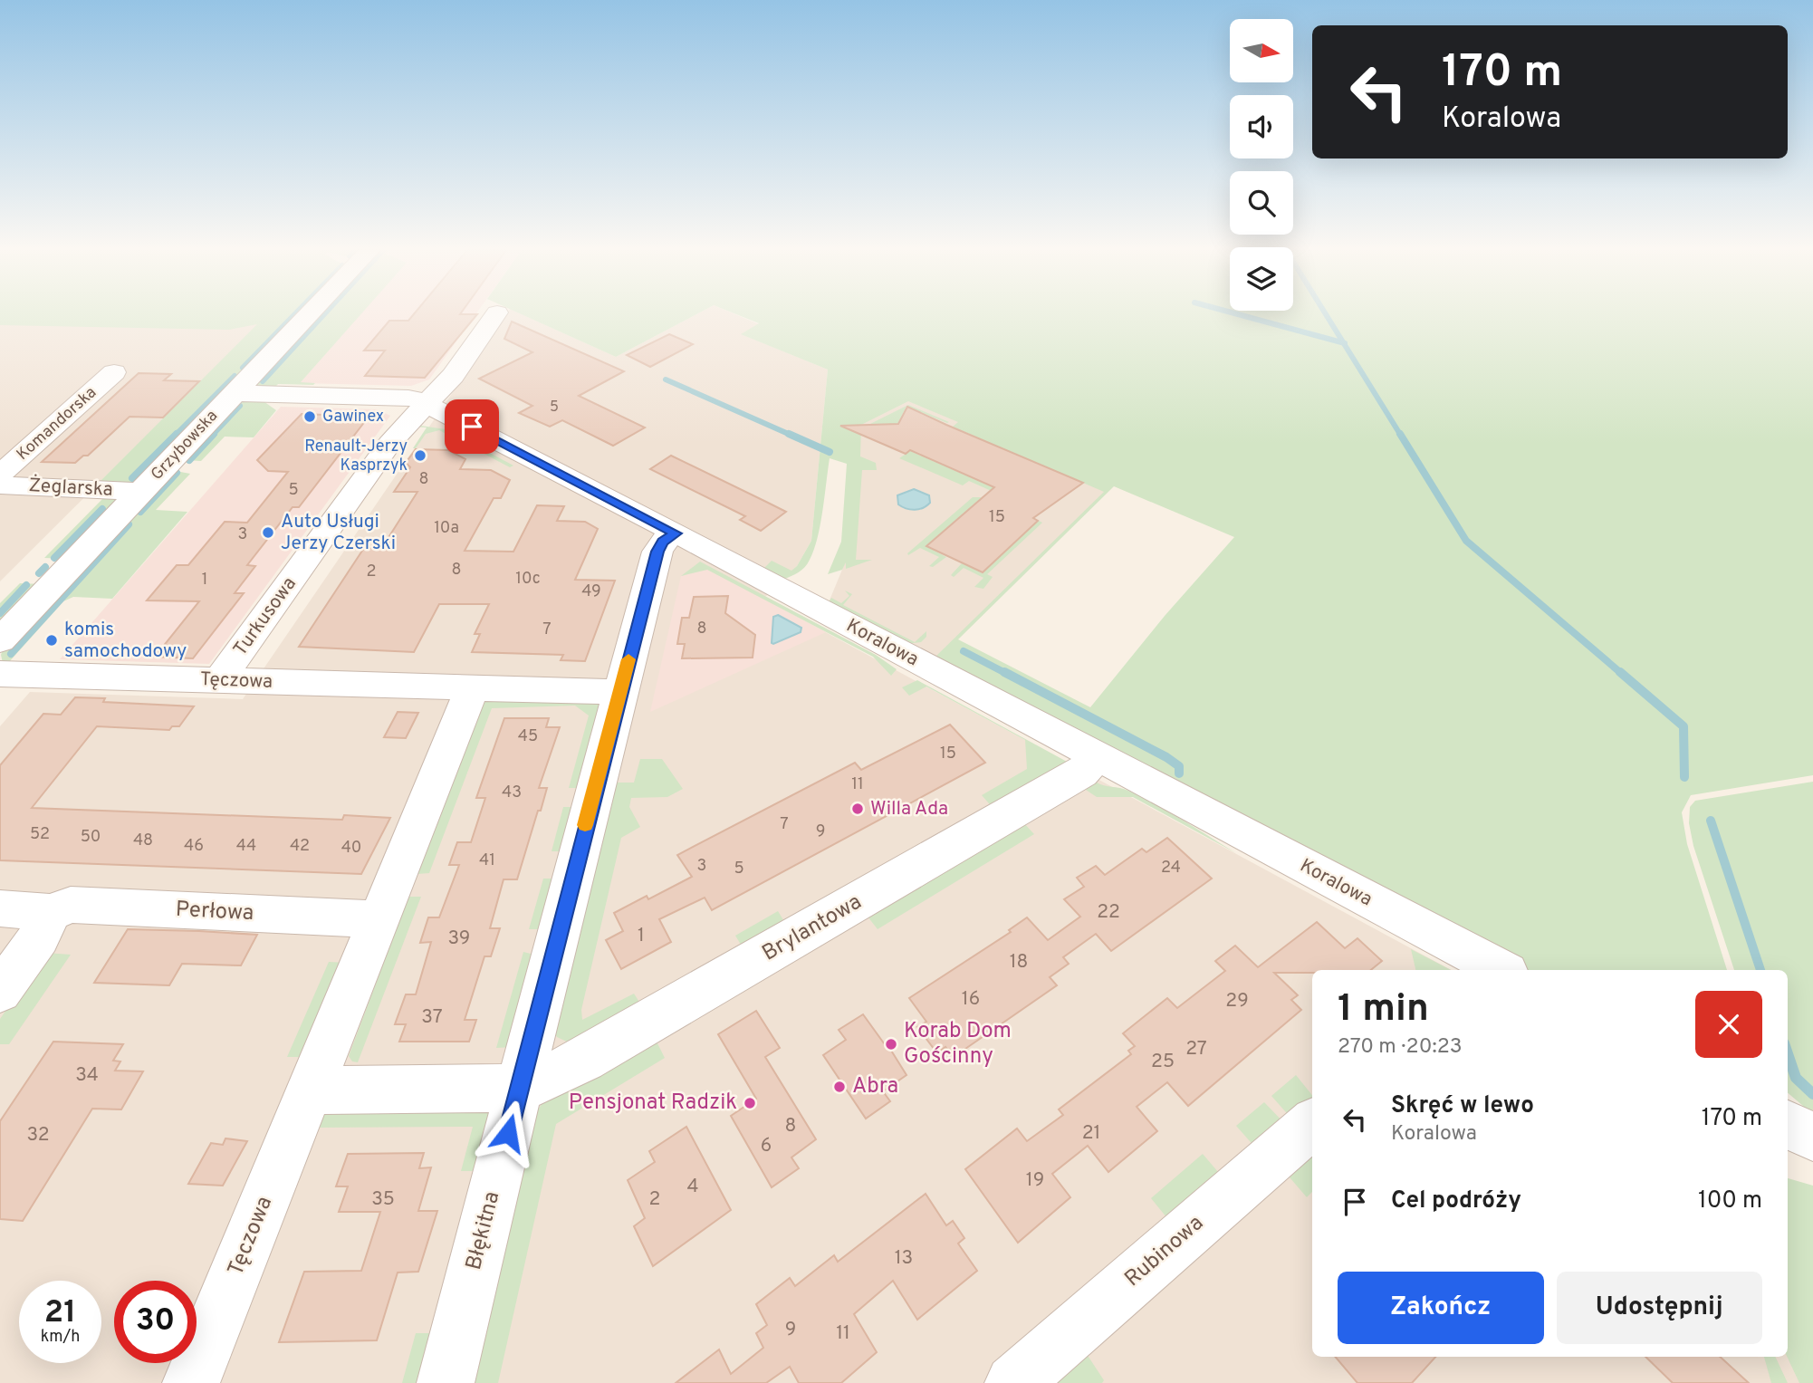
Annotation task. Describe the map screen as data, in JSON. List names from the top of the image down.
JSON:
{
  "streets": {
    "street": [
      "Komandorska",
      "Grzybowska",
      "Żeglarska",
      "Turkusowa",
      "Koralowa",
      "Tęczowa",
      "Perłowa",
      "Brylantowa",
      "Błękitna",
      "Rubinowa"
    ]
  },
  "crossings": [
    ["Grzybowska", "Żeglarska"],
    ["Grzybowska", "Koralowa"],
    ["Turkusowa", "Koralowa"],
    ["Turkusowa", "Tęczowa"],
    ["Koralowa", "Brylantowa"],
    ["Koralowa", "Błękitna"],
    ["Tęczowa", "Perłowa"],
    ["Tęczowa", "Błękitna"],
    ["Brylantowa", "Błękitna"]
  ],
  "places": [
    "Gawinex",
    "Renault-Jerzy Kasprzyk",
    "Auto Usługi Jerzy Czerski",
    "komis samochodowy",
    "Willa Ada",
    "Korab Dom Gościnny",
    "Abra",
    "Pensjonat Radzik"
  ],
  "house_numbers": [
    "5",
    "8",
    "5",
    "15",
    "10a",
    "3",
    "8",
    "2",
    "10c",
    "1",
    "49",
    "8",
    "7",
    "45",
    "15",
    "11",
    "43",
    "7",
    "9",
    "52",
    "50",
    "48",
    "46",
    "44",
    "42",
    "40",
    "41",
    "3",
    "24",
    "5",
    "22",
    "1",
    "39",
    "18",
    "16",
    "29",
    "37",
    "27",
    "25",
    "34",
    "8",
    "21",
    "32",
    "6",
    "19",
    "4",
    "35",
    "2",
    "13",
    "9",
    "11"
  ],
  "north": "right",
  "page": {
    "turn": ["170 m", "Koralowa"],
    "heading": ["1 min", "270 m · 20:23"],
    "list": [
      {
        "name": "Skręć w lewo",
        "note": "Koralowa",
        "value": "170 m"
      },
      {
        "name": "Cel podróży",
        "value": "100 m"
      }
    ],
    "buttons": ["Zakończ", "Udostępnij"],
    "speed": "21 km/h",
    "limit": "30"
  }
}
